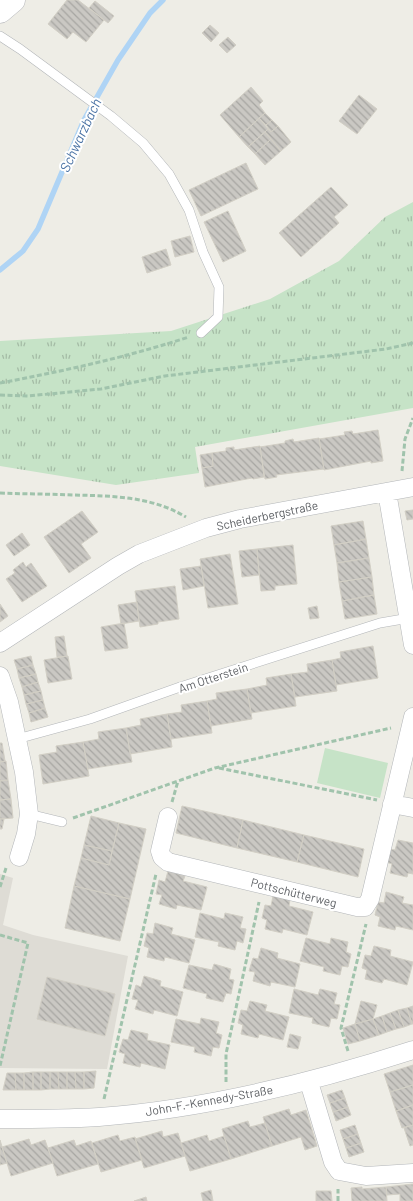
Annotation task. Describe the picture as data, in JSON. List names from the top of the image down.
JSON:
{
  "streets": {
    "street": ["Scheiderbergstraße", "Pottschütterweg", "John-F.-Kennedy-Straße"],
    "lane": ["Am Otterstein"]
  },
  "water": ["Schwarzbach"]
}
